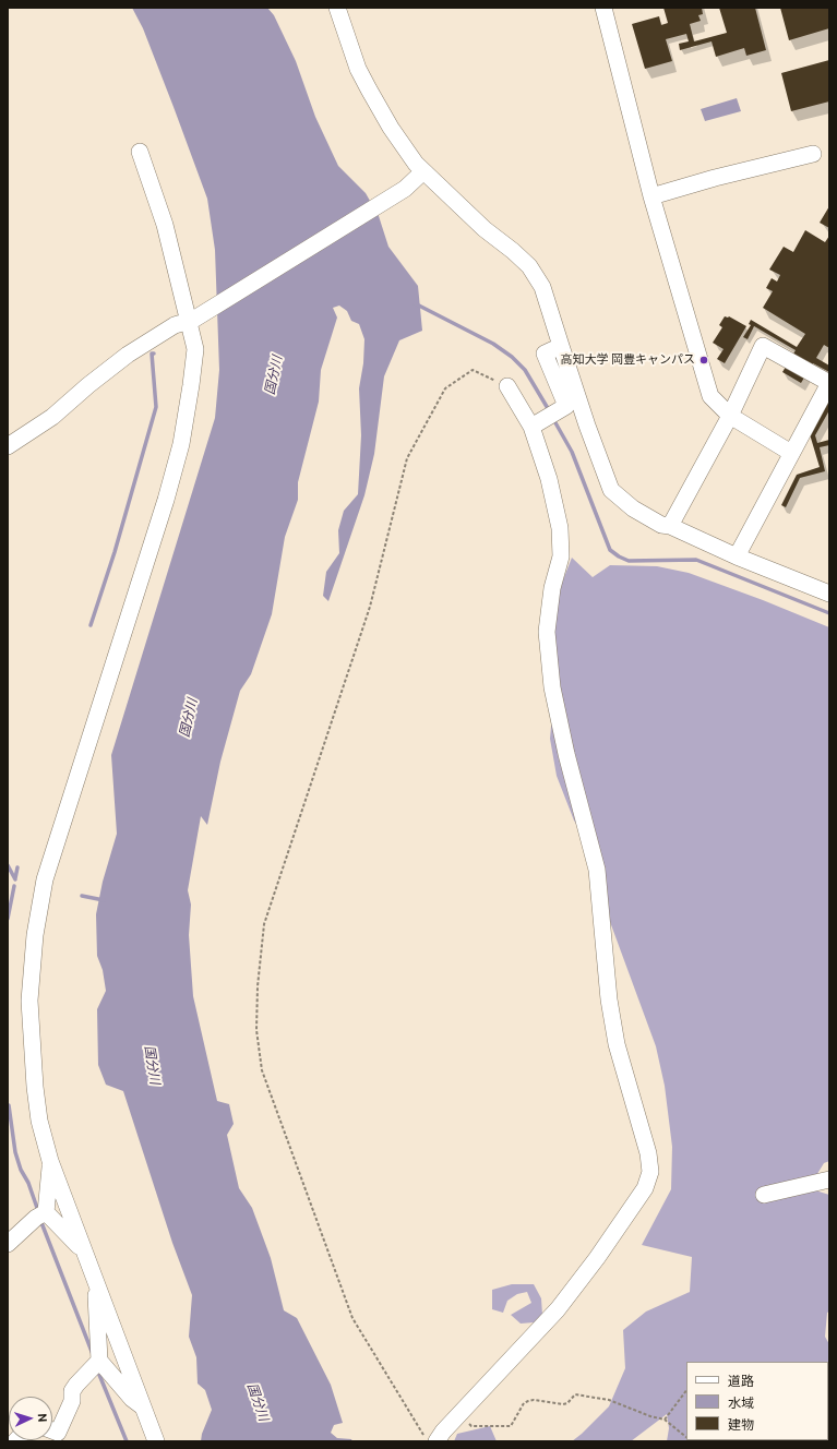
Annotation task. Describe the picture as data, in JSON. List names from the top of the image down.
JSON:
{
  "water": ["国分川"],
  "places": ["高知大学 岡豊キャンパス"],
  "legend": ["道路", "水域", "建物"],
  "north": "right"
}
